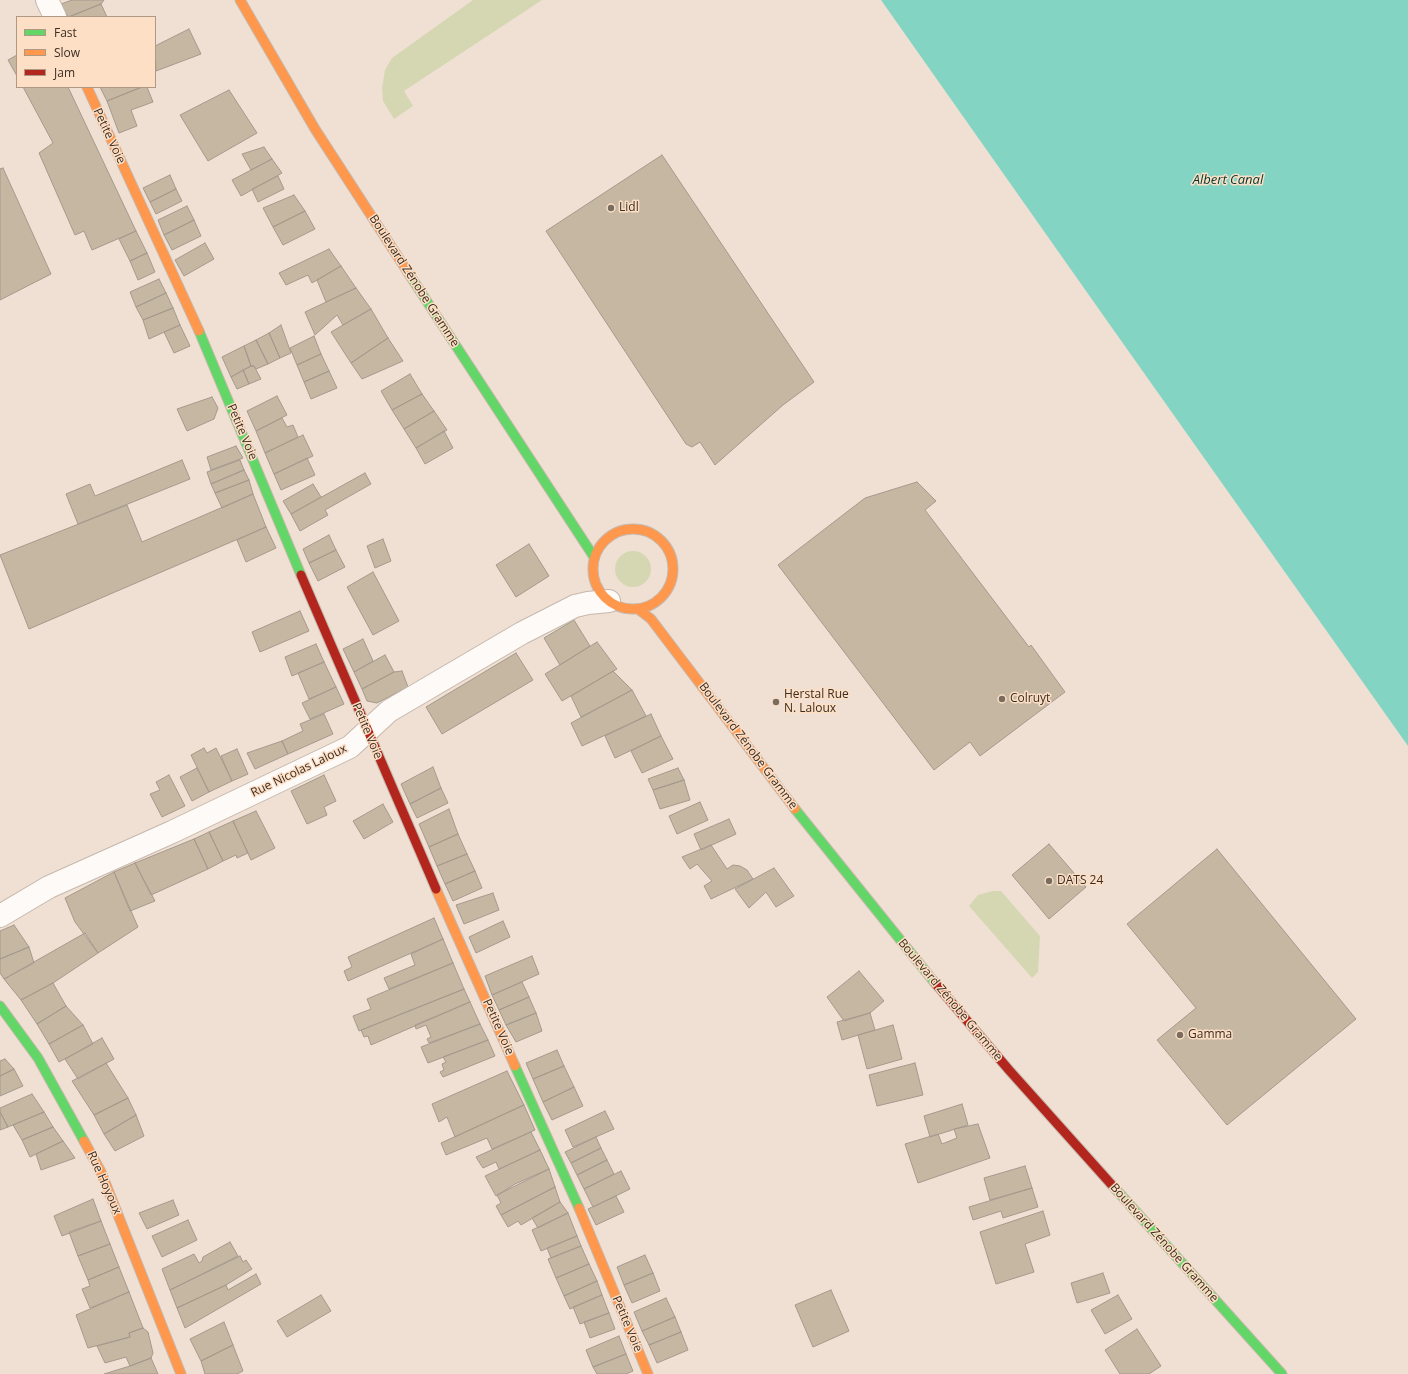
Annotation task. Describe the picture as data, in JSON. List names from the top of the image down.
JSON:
{
  "streets": {
    "main road": ["Petite Voie", "Boulevard Zénobe Gramme", "Rue Hoyoux"],
    "street": ["Rue Nicolas Laloux"]
  },
  "crossings": [
    ["Petite Voie", "Rue Nicolas Laloux"],
    ["Boulevard Zénobe Gramme", "Rue Nicolas Laloux"]
  ],
  "water": ["Albert Canal"],
  "places": [
    "Lidl",
    "Colruyt",
    "Herstal Rue N. Laloux",
    "DATS 24",
    "Gamma"
  ],
  "legend": ["Fast", "Slow", "Jam"]
}
